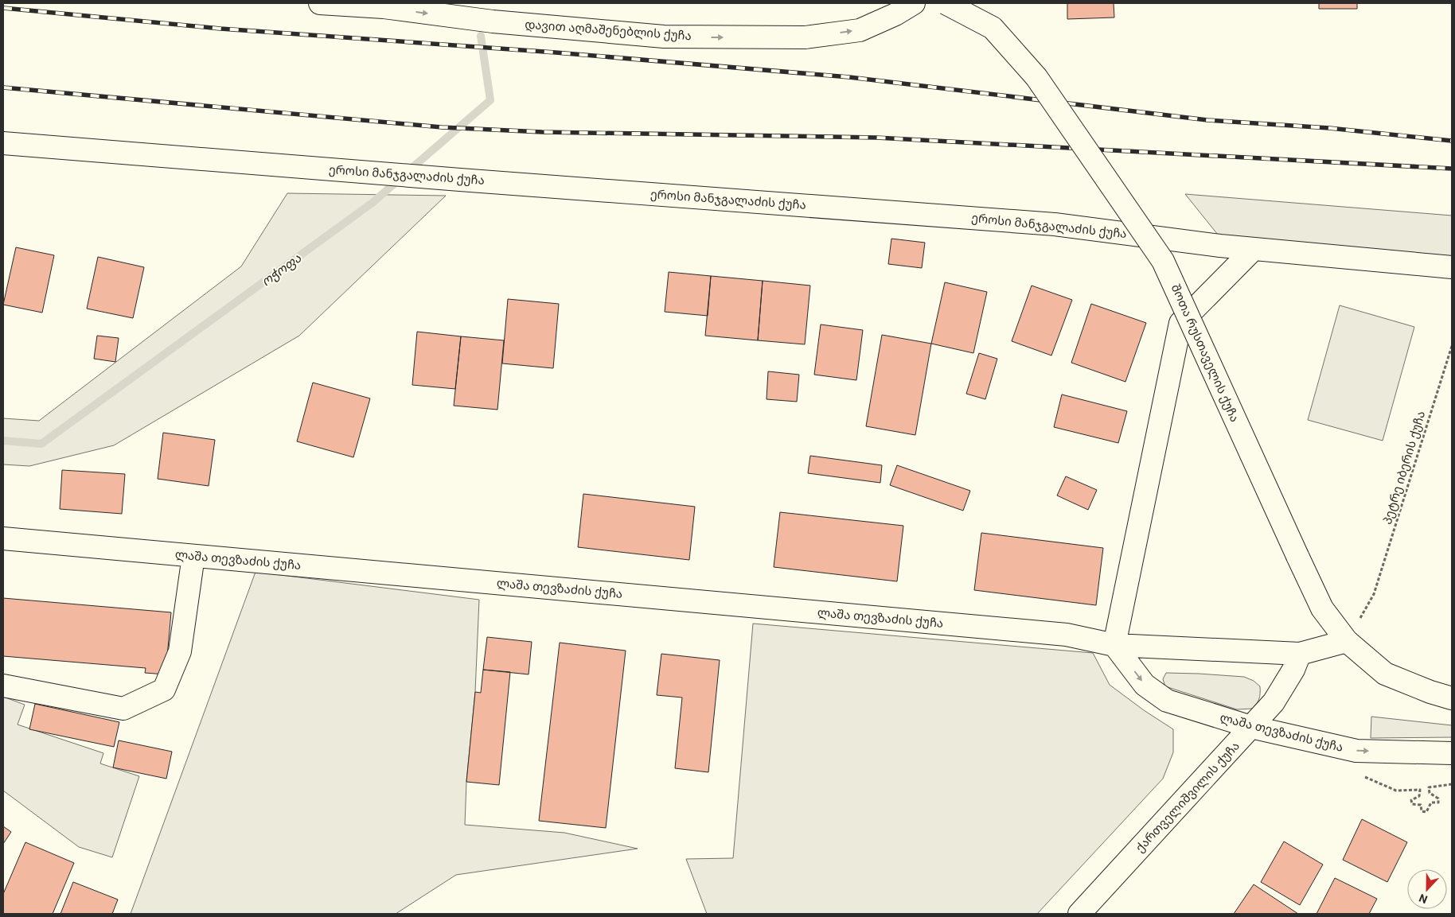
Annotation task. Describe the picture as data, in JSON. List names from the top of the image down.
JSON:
{
  "streets": {
    "street": [
      "დავით აღმაშენებლის ქუჩა",
      "ეროსი მანჯგალაძის ქუჩა",
      "შოთა რუსთაველის ქუჩა",
      "ლაშა თევზაძის ქუჩა",
      "ქართველიშვილის ქუჩა"
    ],
    "path": ["პეტრე იბერის ქუჩა"]
  },
  "crossings": [
    ["შოთა რუსთაველის ქუჩა", "ლაშა თევზაძის ქუჩა"],
    ["ლაშა თევზაძის ქუჩა", "ქართველიშვილის ქუჩა"]
  ],
  "one_way": ["დავით აღმაშენებლის ქუჩა"],
  "water": ["ოჭოფა"],
  "north": "bottom"
}
